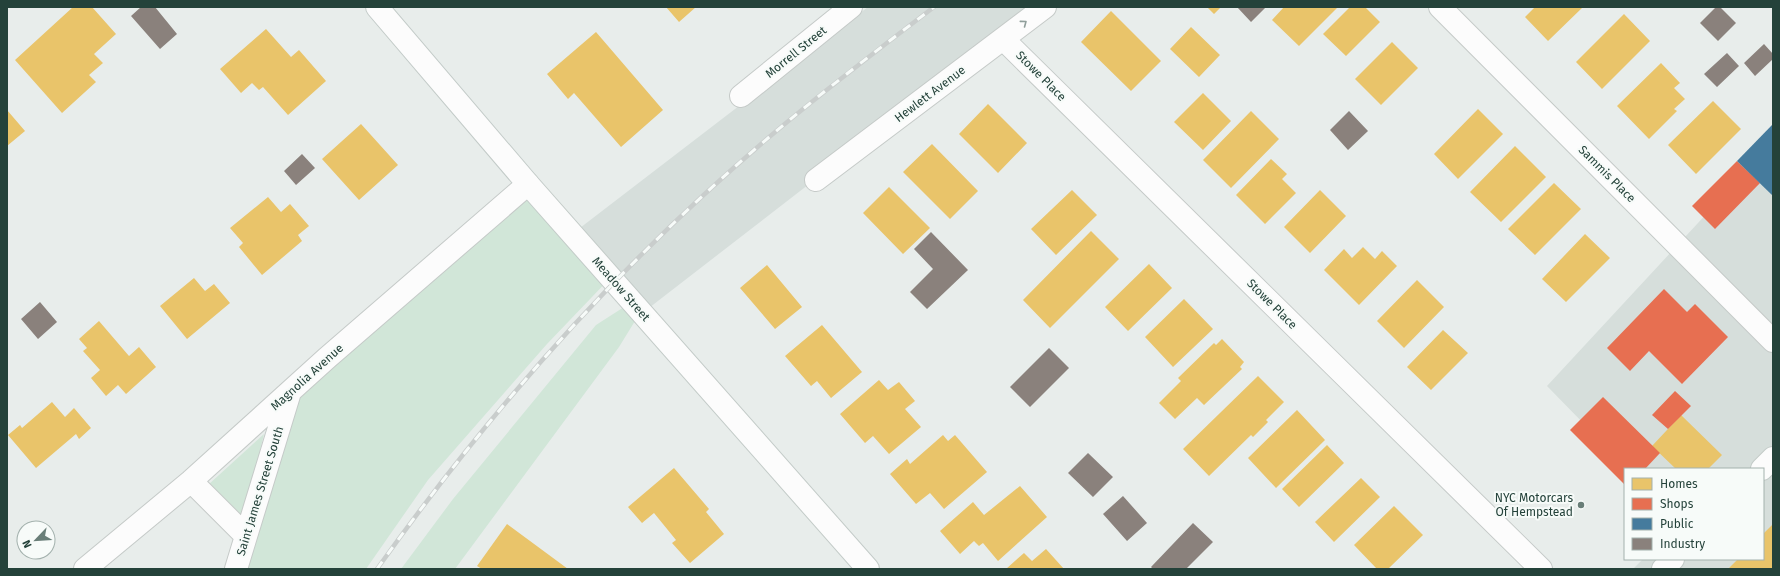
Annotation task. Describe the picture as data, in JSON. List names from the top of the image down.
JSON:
{
  "streets": {
    "street": [
      "Morrell Street",
      "Stowe Place",
      "Hewlett Avenue",
      "Sammis Place",
      "Meadow Street",
      "Magnolia Avenue",
      "Saint James Street South"
    ]
  },
  "crossings": [
    ["Stowe Place", "Hewlett Avenue"],
    ["Meadow Street", "Magnolia Avenue"],
    ["Magnolia Avenue", "Saint James Street South"]
  ],
  "places": ["NYC Motorcars Of Hempstead"],
  "legend": [
    "Homes",
    "Shops",
    "Public",
    "Industry"
  ],
  "north": "bottom left"
}
